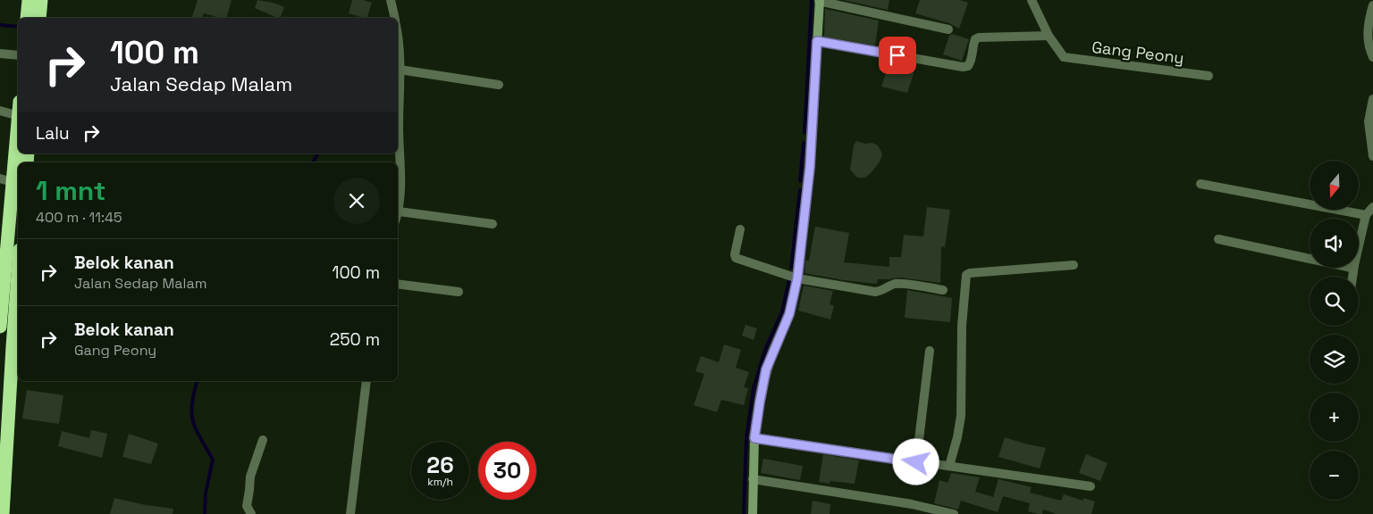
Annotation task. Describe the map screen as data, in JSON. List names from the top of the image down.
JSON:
{
  "streets": {
    "street": ["Gang Peony"]
  },
  "north": "bottom",
  "page": {
    "turn": ["100 m", "Jalan Sedap Malam"],
    "then": "Lalu",
    "map_buttons": ["+", "−"],
    "heading": ["1 mnt", "400 m · 11:45"],
    "list": [
      {
        "name": "Belok kanan",
        "note": "Jalan Sedap Malam",
        "value": "100 m"
      },
      {
        "name": "Belok kanan",
        "note": "Gang Peony",
        "value": "250 m"
      }
    ],
    "speed": "26 km/h",
    "limit": "30"
  }
}
